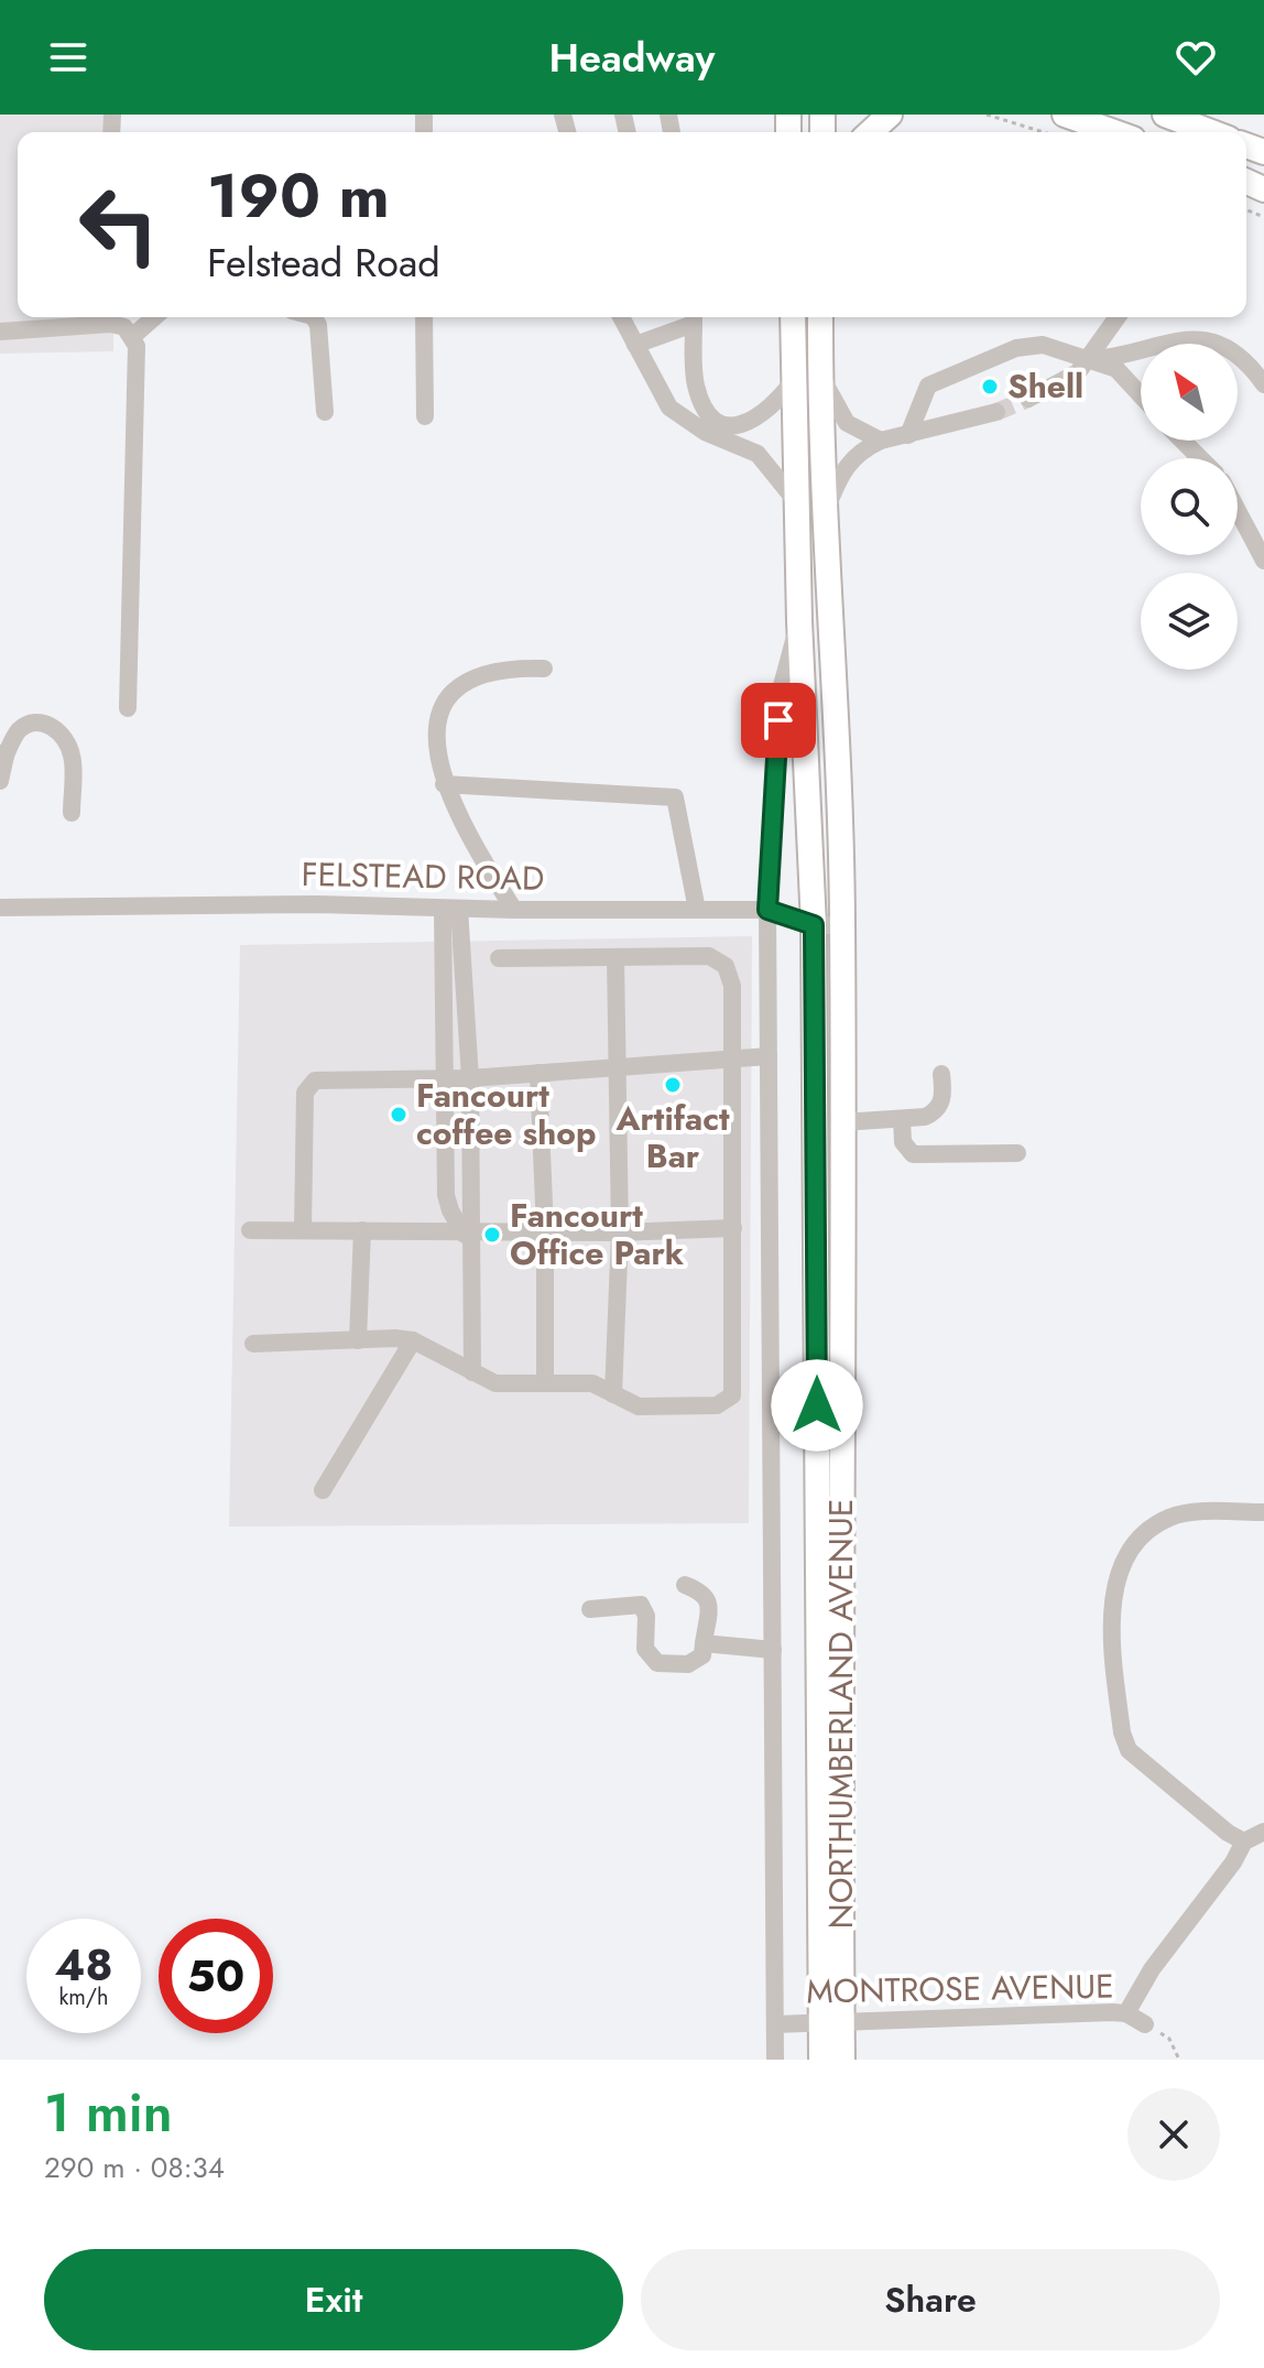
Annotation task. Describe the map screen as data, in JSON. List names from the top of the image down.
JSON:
{
  "streets": {
    "main road": ["NORTHUMBERLAND AVENUE"],
    "street": ["FELSTEAD ROAD", "MONTROSE AVENUE"]
  },
  "crossings": [
    ["FELSTEAD ROAD", "NORTHUMBERLAND AVENUE"],
    ["NORTHUMBERLAND AVENUE", "MONTROSE AVENUE"]
  ],
  "places": [
    "Shell",
    "Artifact Bar",
    "Fancourt coffee shop",
    "Fancourt Office Park"
  ],
  "north": "top left",
  "page": {
    "header": "Headway",
    "turn": ["190 m", "Felstead Road"],
    "speed": "48 km/h",
    "limit": "50",
    "heading": ["1 min", "290 m · 08:34"],
    "buttons": ["Exit", "Share"]
  }
}
